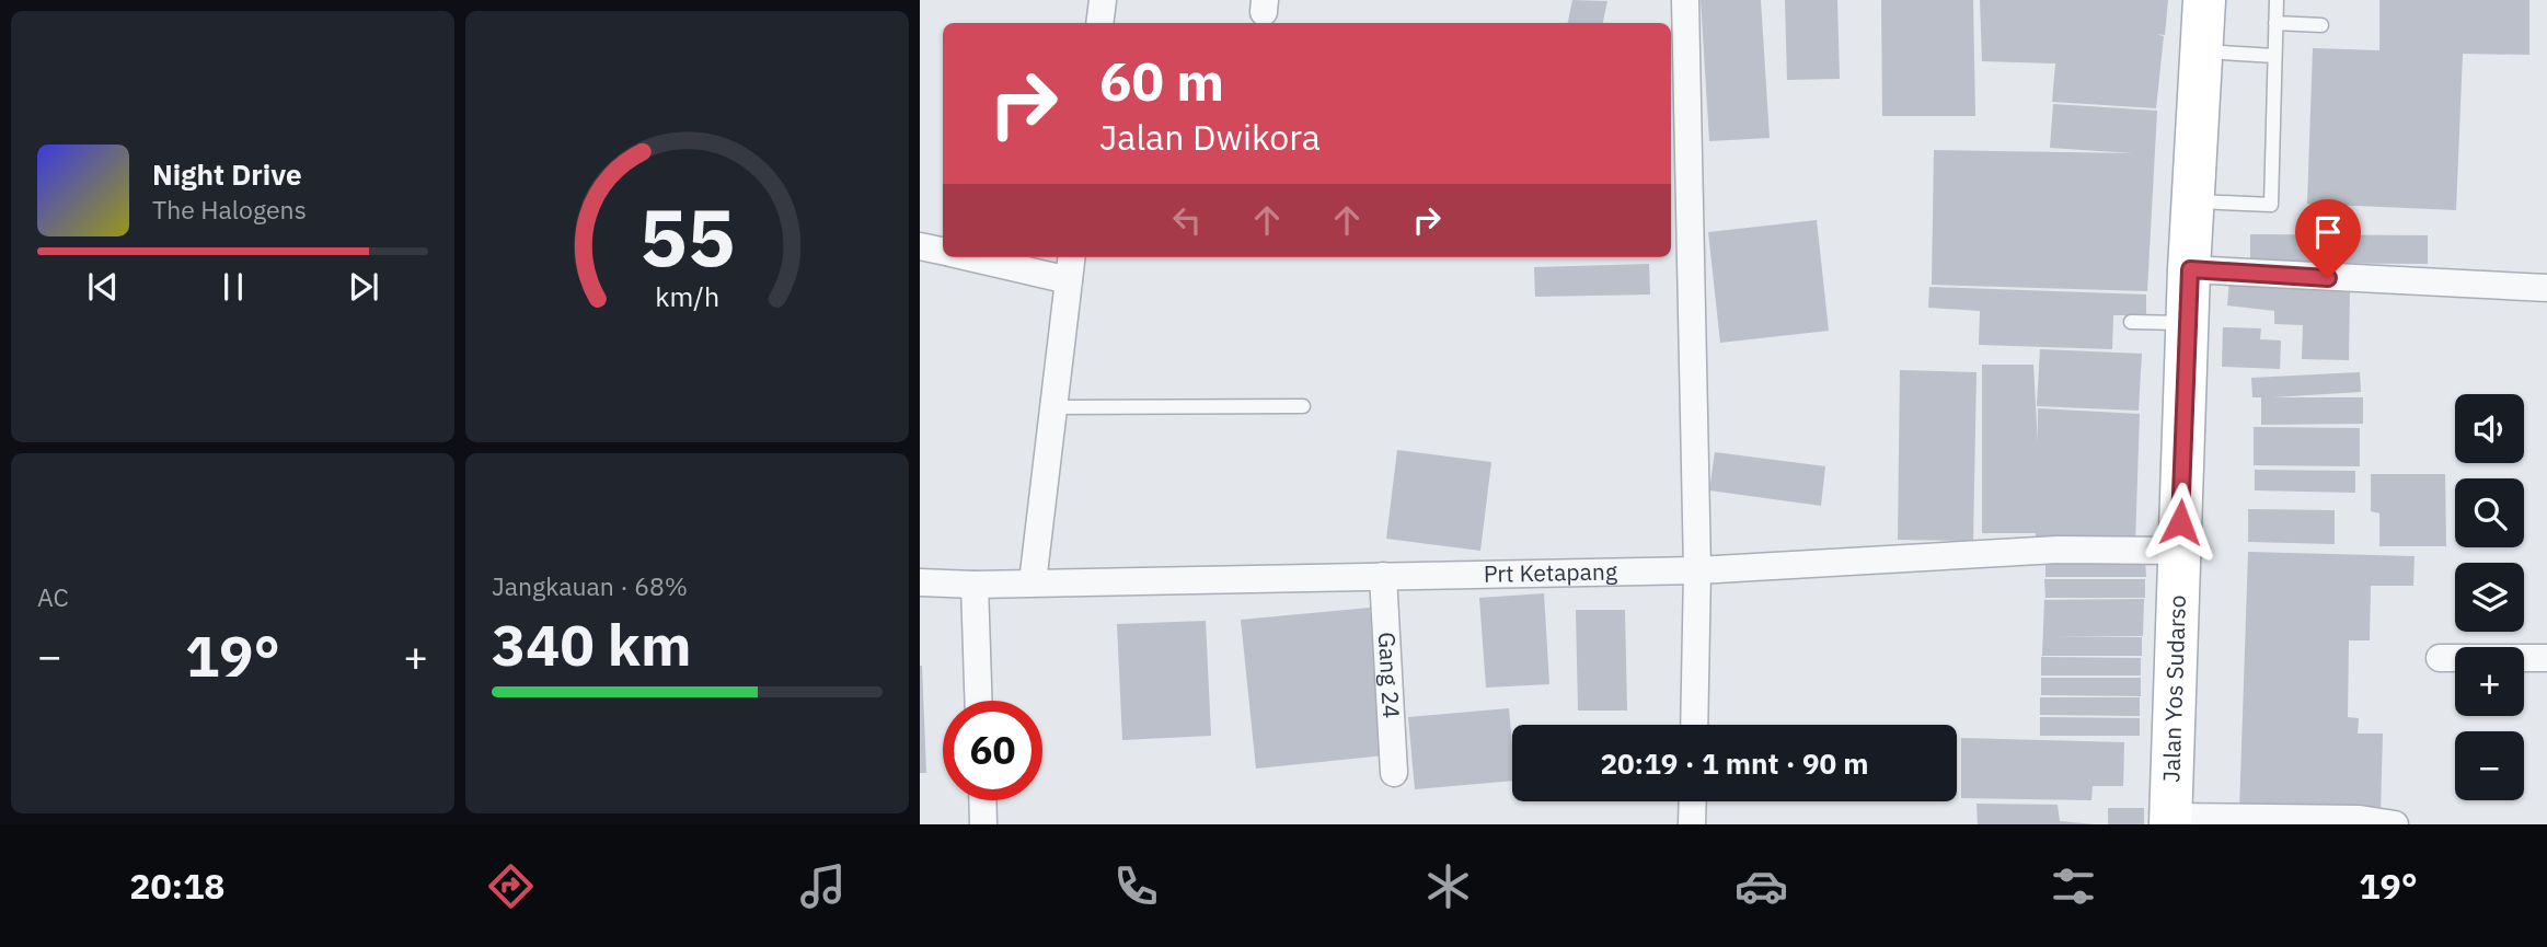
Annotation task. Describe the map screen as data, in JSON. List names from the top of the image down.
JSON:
{
  "streets": {
    "main road": ["Jalan Yos Sudarso"],
    "street": ["Prt Ketapang", "Gang 24"]
  },
  "crossings": [
    ["Prt Ketapang", "Gang 24"],
    ["Prt Ketapang", "Jalan Yos Sudarso"]
  ],
  "page": {
    "turn": ["60 m", "Jalan Dwikora"],
    "song": ["Night Drive", "The Halogens"],
    "map_buttons": ["+", "−"],
    "tile": [
      "AC",
      ["Jangkauan · 68%", "340 km"]
    ],
    "heat": ["−", "19°", "+"],
    "limit": "60",
    "trip": "20:19 · 1 mnt · 90 m",
    "tabs": ["20:18", "19°"],
    "gauge": ["55", "km/h"]
  }
}
